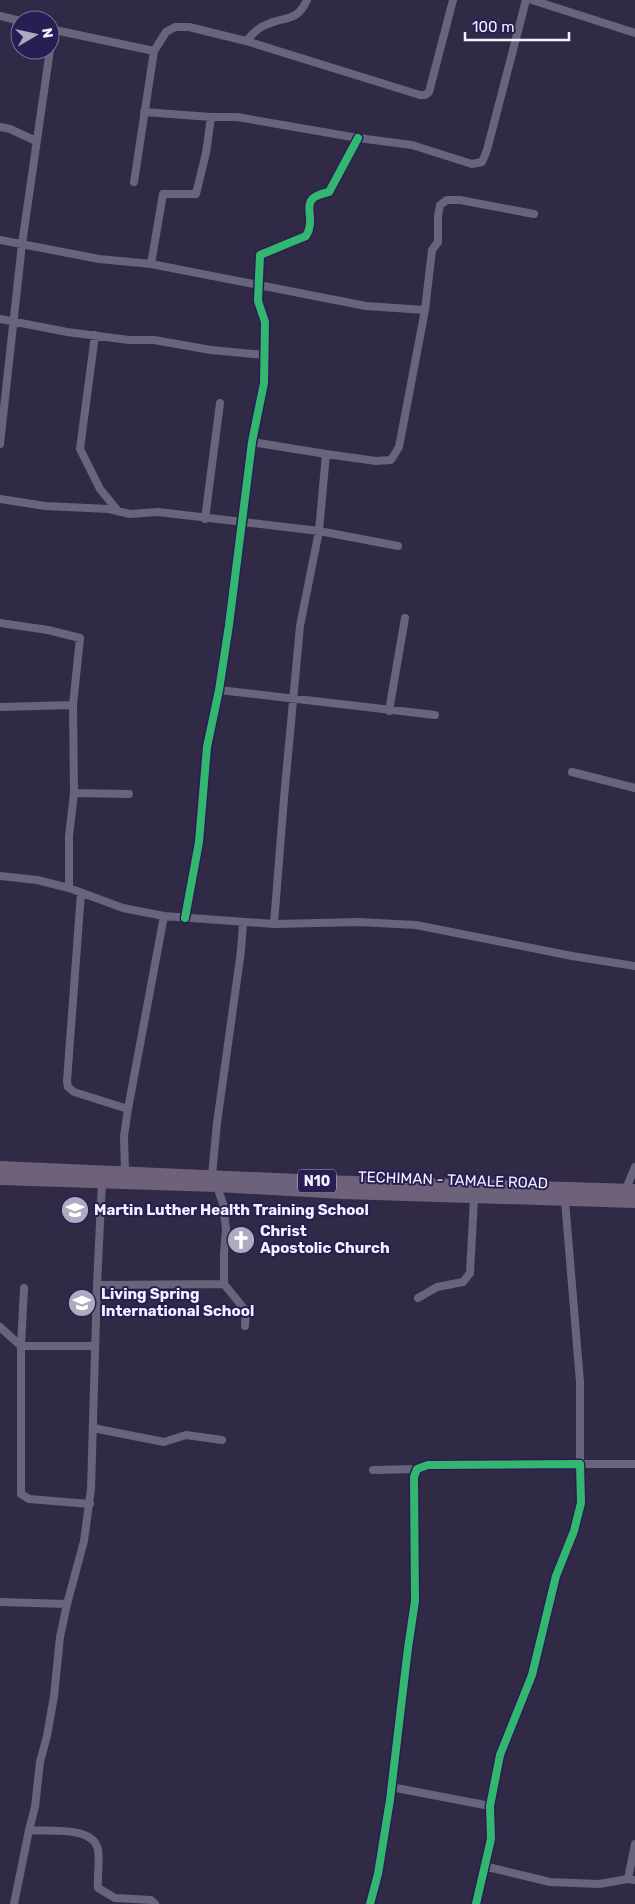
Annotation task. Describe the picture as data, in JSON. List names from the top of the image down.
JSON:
{
  "streets": {
    "highway": ["TECHIMAN - TAMALE ROAD", "N10"]
  },
  "places": {
    "school or university": ["Martin Luther Health Training School", "Living Spring International School"],
    "church": ["Christ Apostolic Church"]
  },
  "scale_bar": "100 m",
  "north": "right"
}
